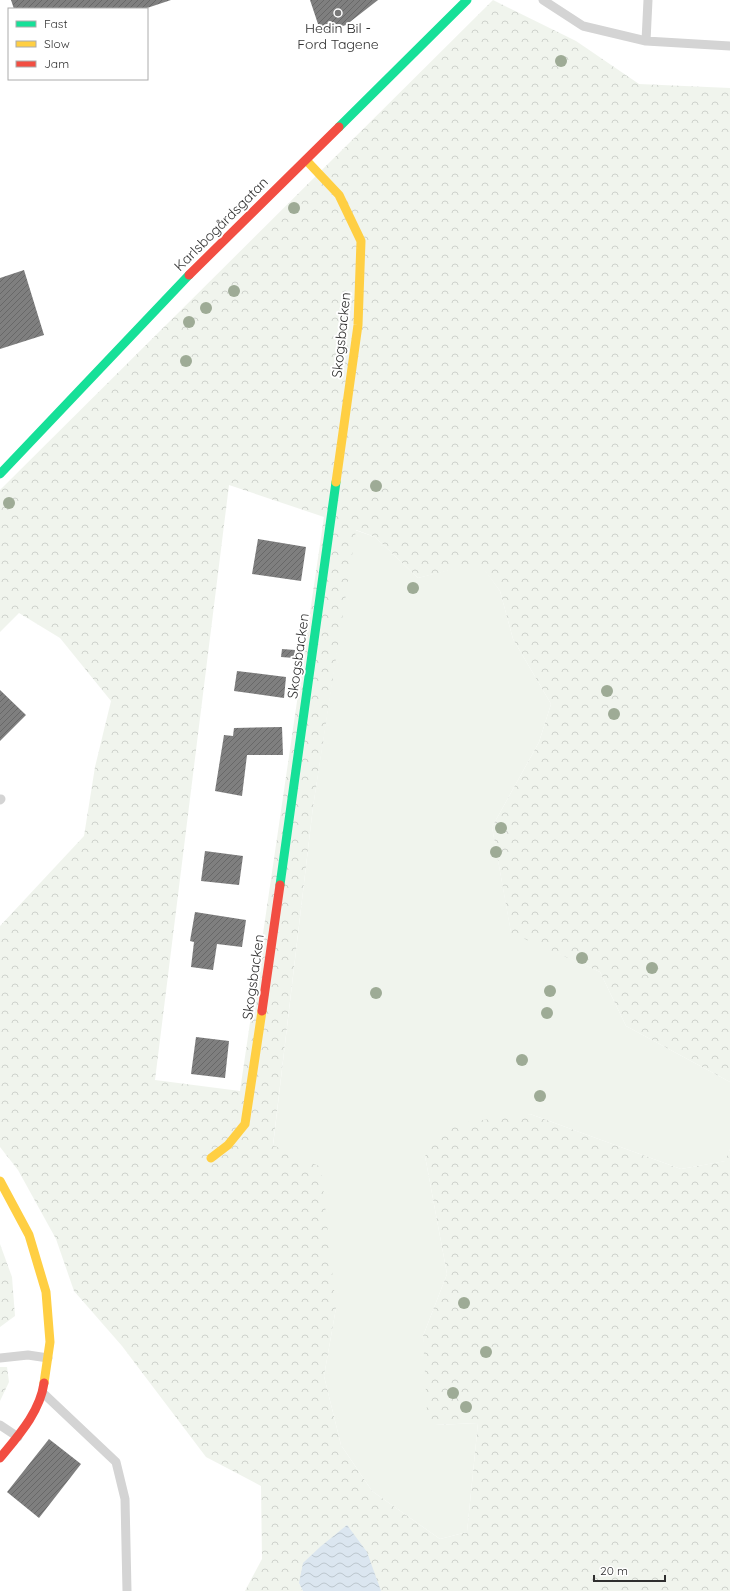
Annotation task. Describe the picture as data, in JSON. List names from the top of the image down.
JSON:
{
  "streets": {
    "street": ["Karlsbogårdsgatan", "Skogsbacken"]
  },
  "crossings": [
    ["Karlsbogårdsgatan", "Skogsbacken"]
  ],
  "places": ["Hedin Bil - Ford Tagene"],
  "legend": ["Fast", "Slow", "Jam"],
  "scale_bar": "20 m"
}
